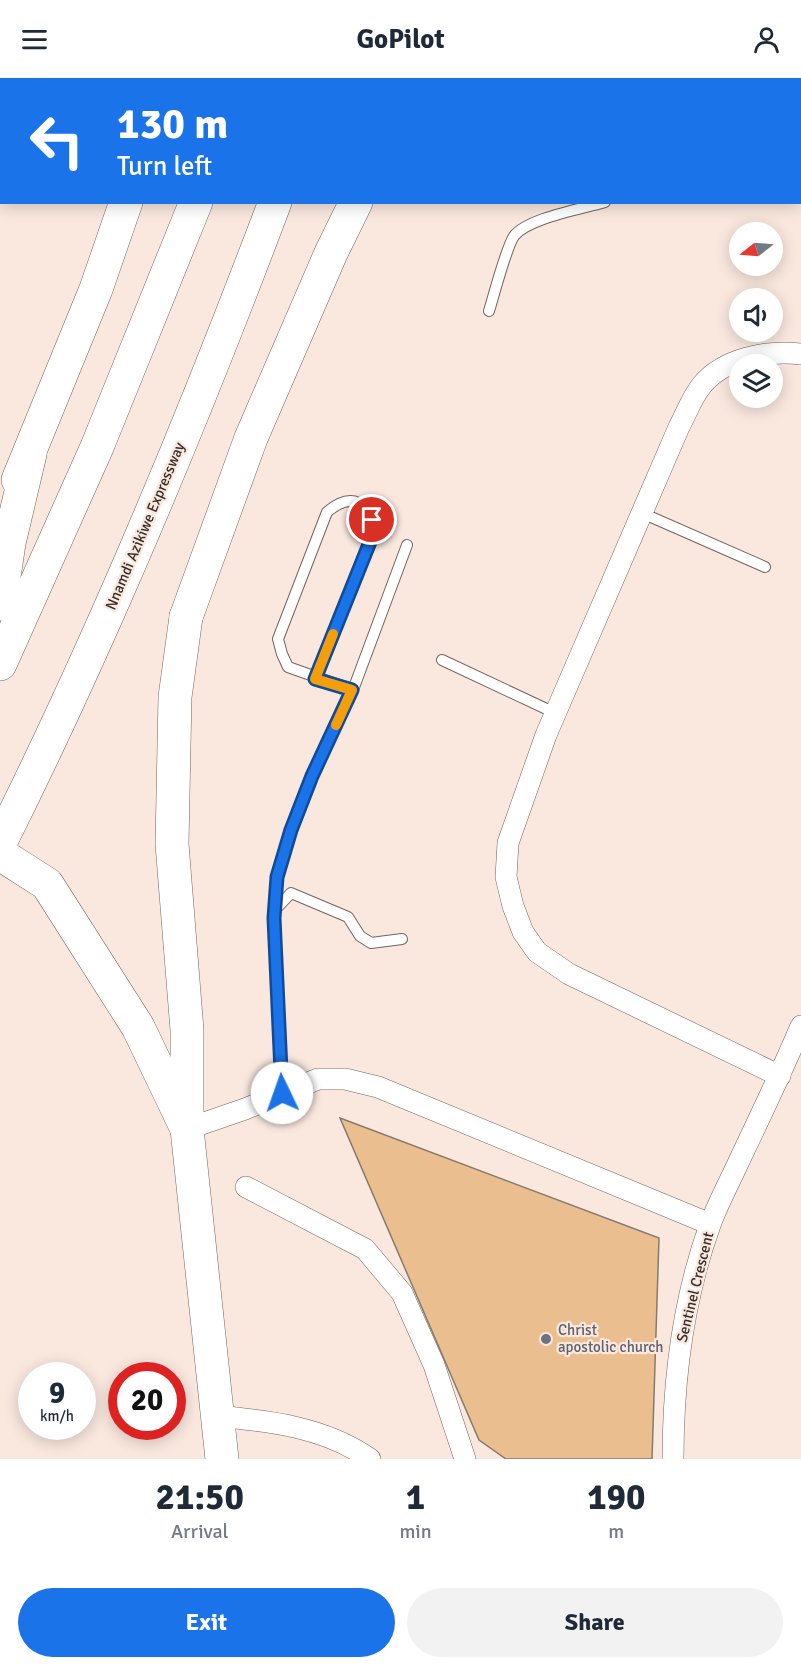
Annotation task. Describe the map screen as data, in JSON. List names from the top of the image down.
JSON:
{
  "streets": {
    "main road": ["Nnamdi Azikiwe Expressway"],
    "street": ["Sentinel Crescent"]
  },
  "places": ["Christ apostolic church"],
  "north": "left",
  "page": {
    "header": "GoPilot",
    "turn": ["130 m", "Turn left"],
    "speed": "9 km/h",
    "limit": "20",
    "eta": [
      "21:50",
      "Arrival",
      "1",
      "min",
      "190",
      "m"
    ],
    "buttons": ["Exit", "Share"]
  }
}
